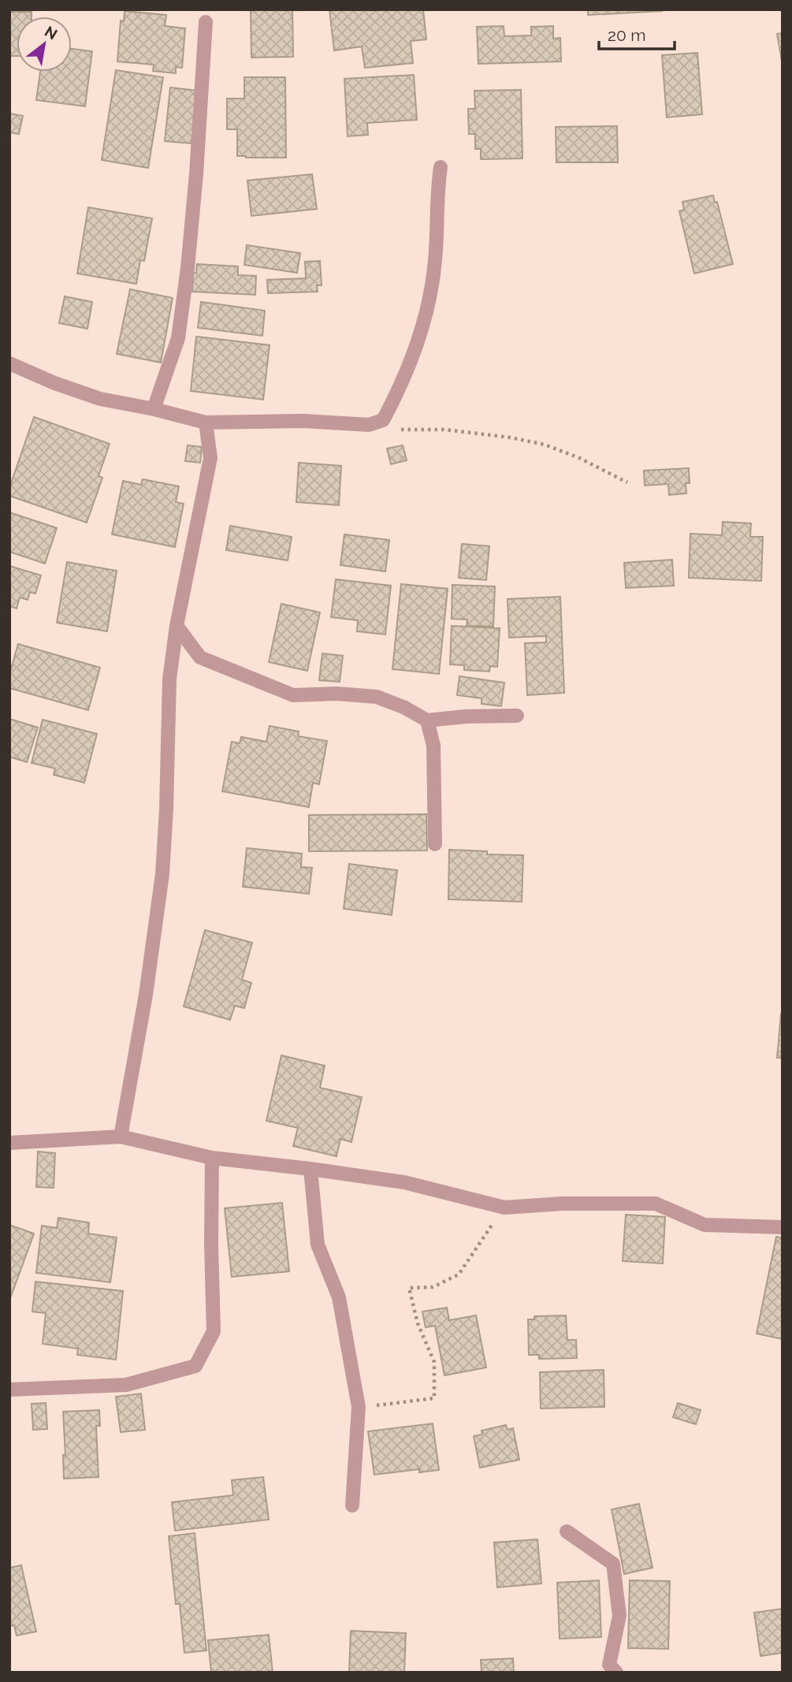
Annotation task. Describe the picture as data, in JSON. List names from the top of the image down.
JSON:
{
  "scale_bar": "20 m",
  "north": "top right"
}
